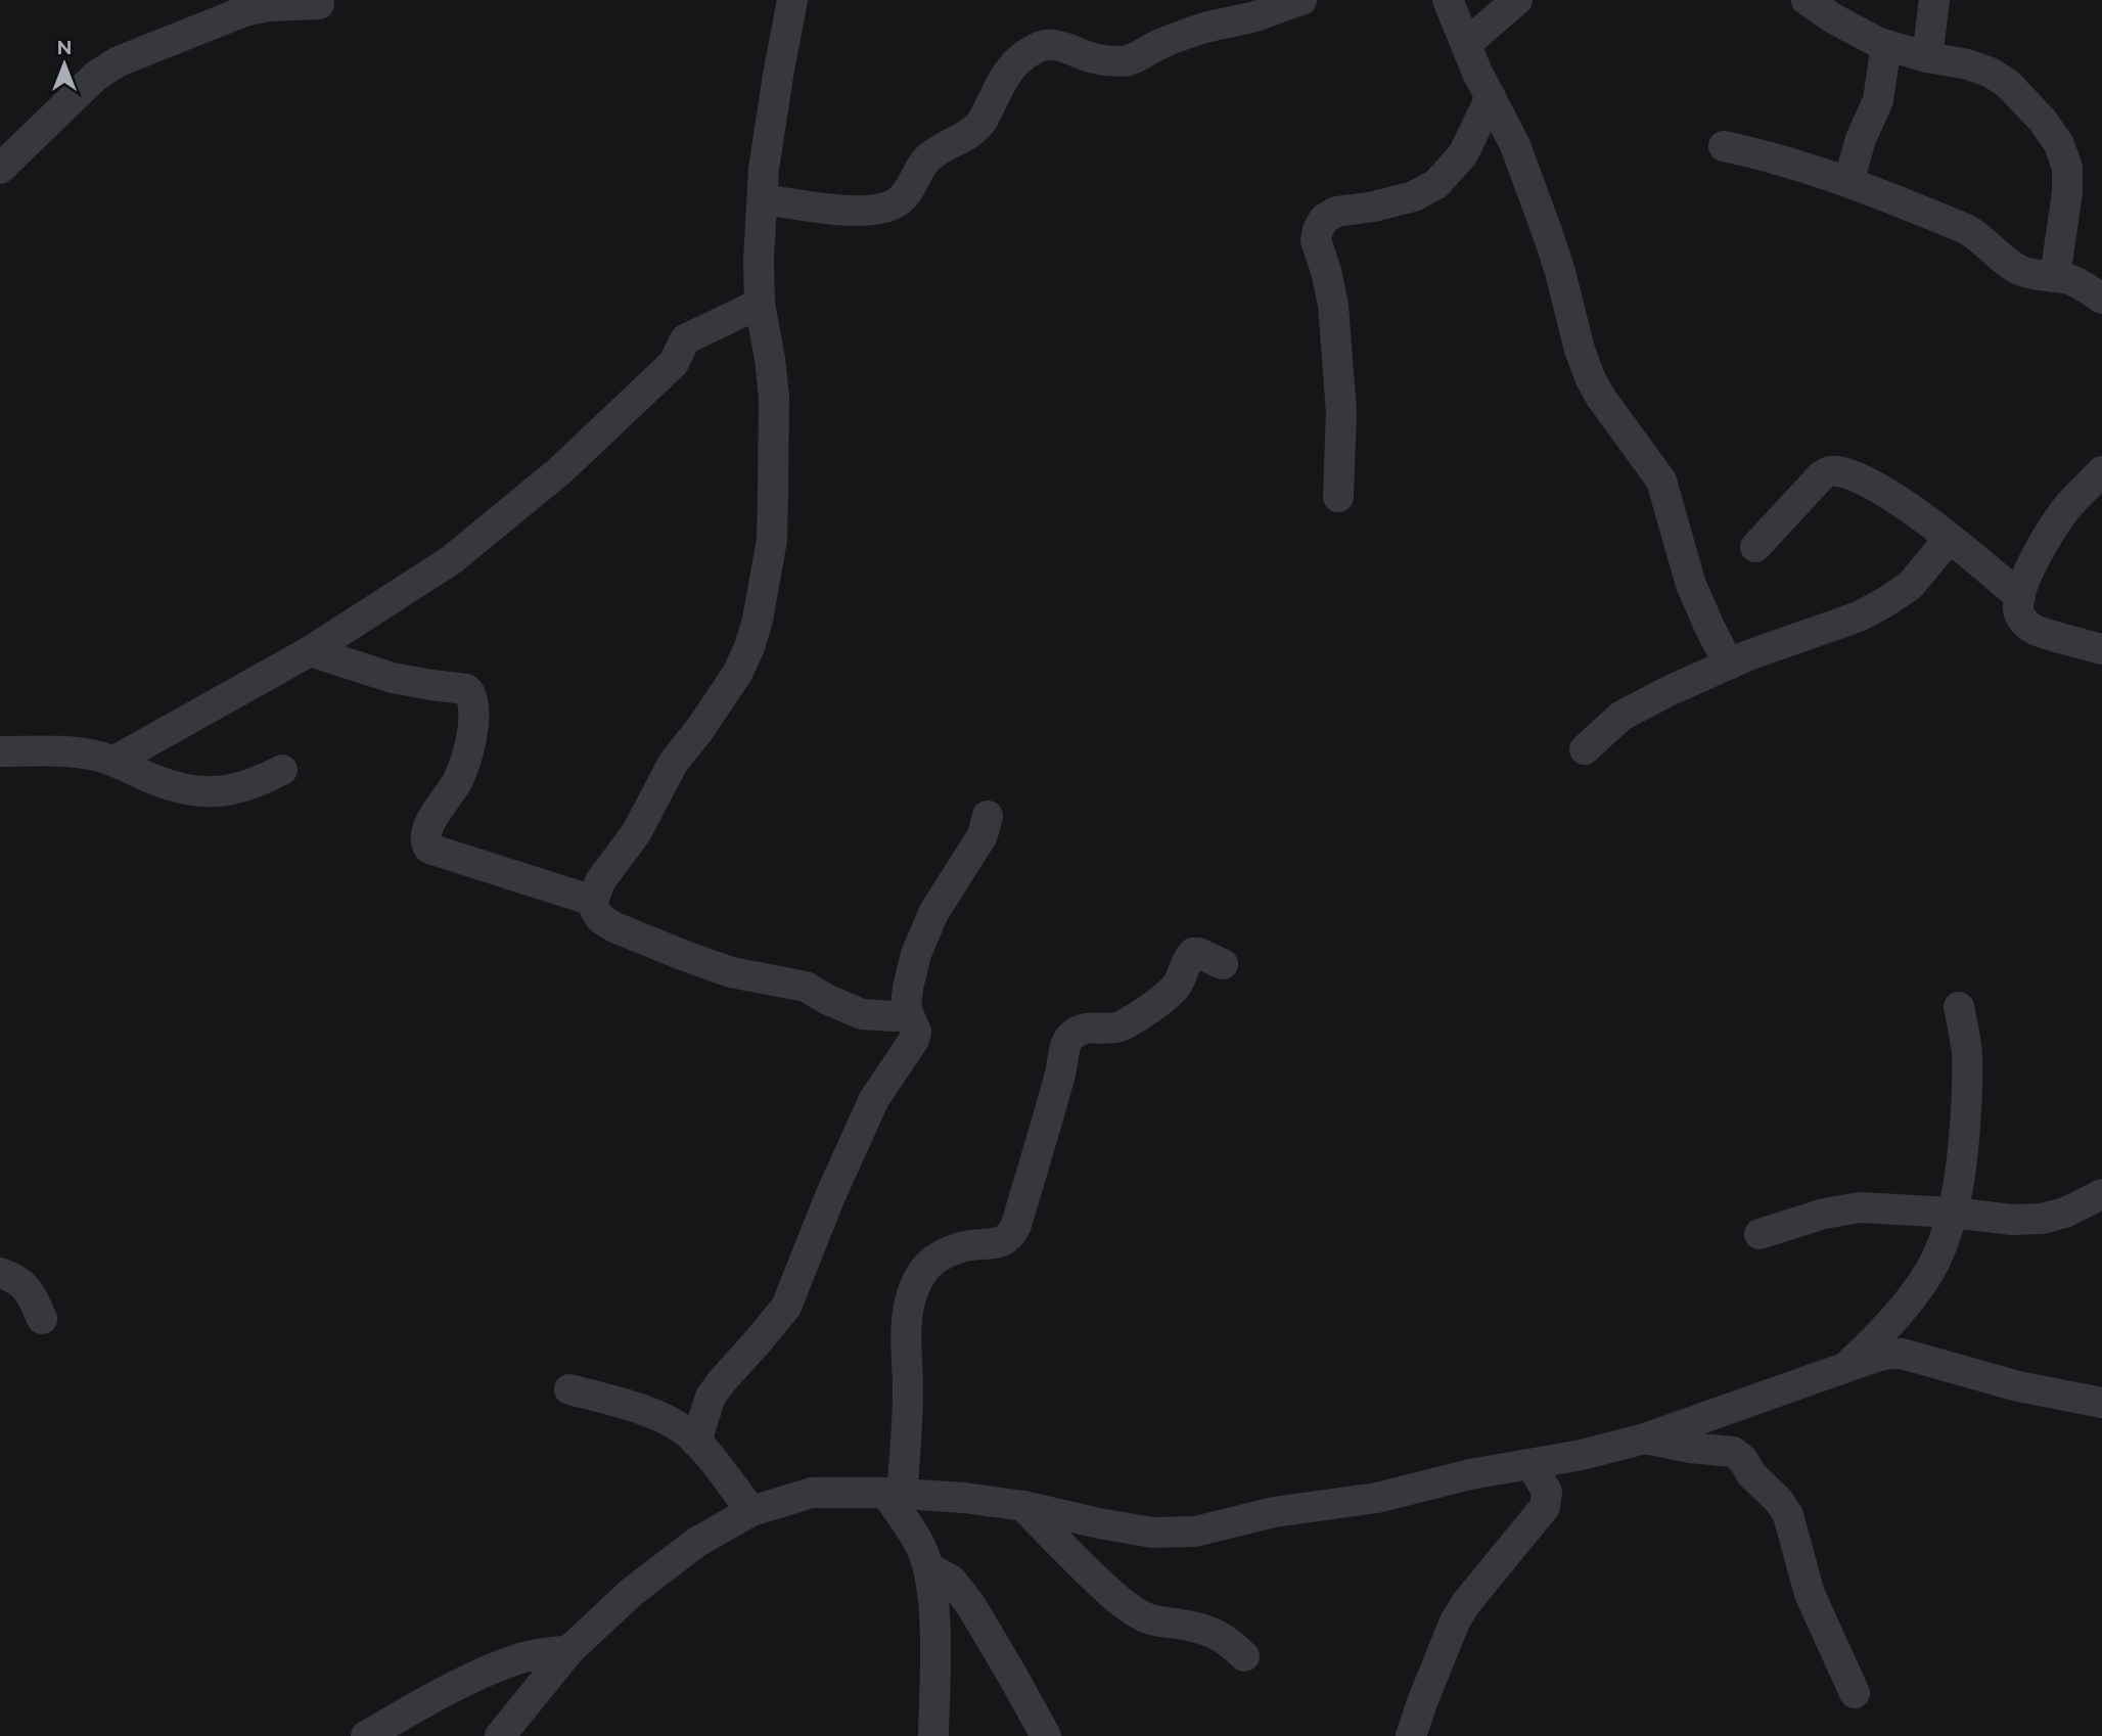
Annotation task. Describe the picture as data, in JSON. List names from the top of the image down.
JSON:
{
  "north": "top"
}
